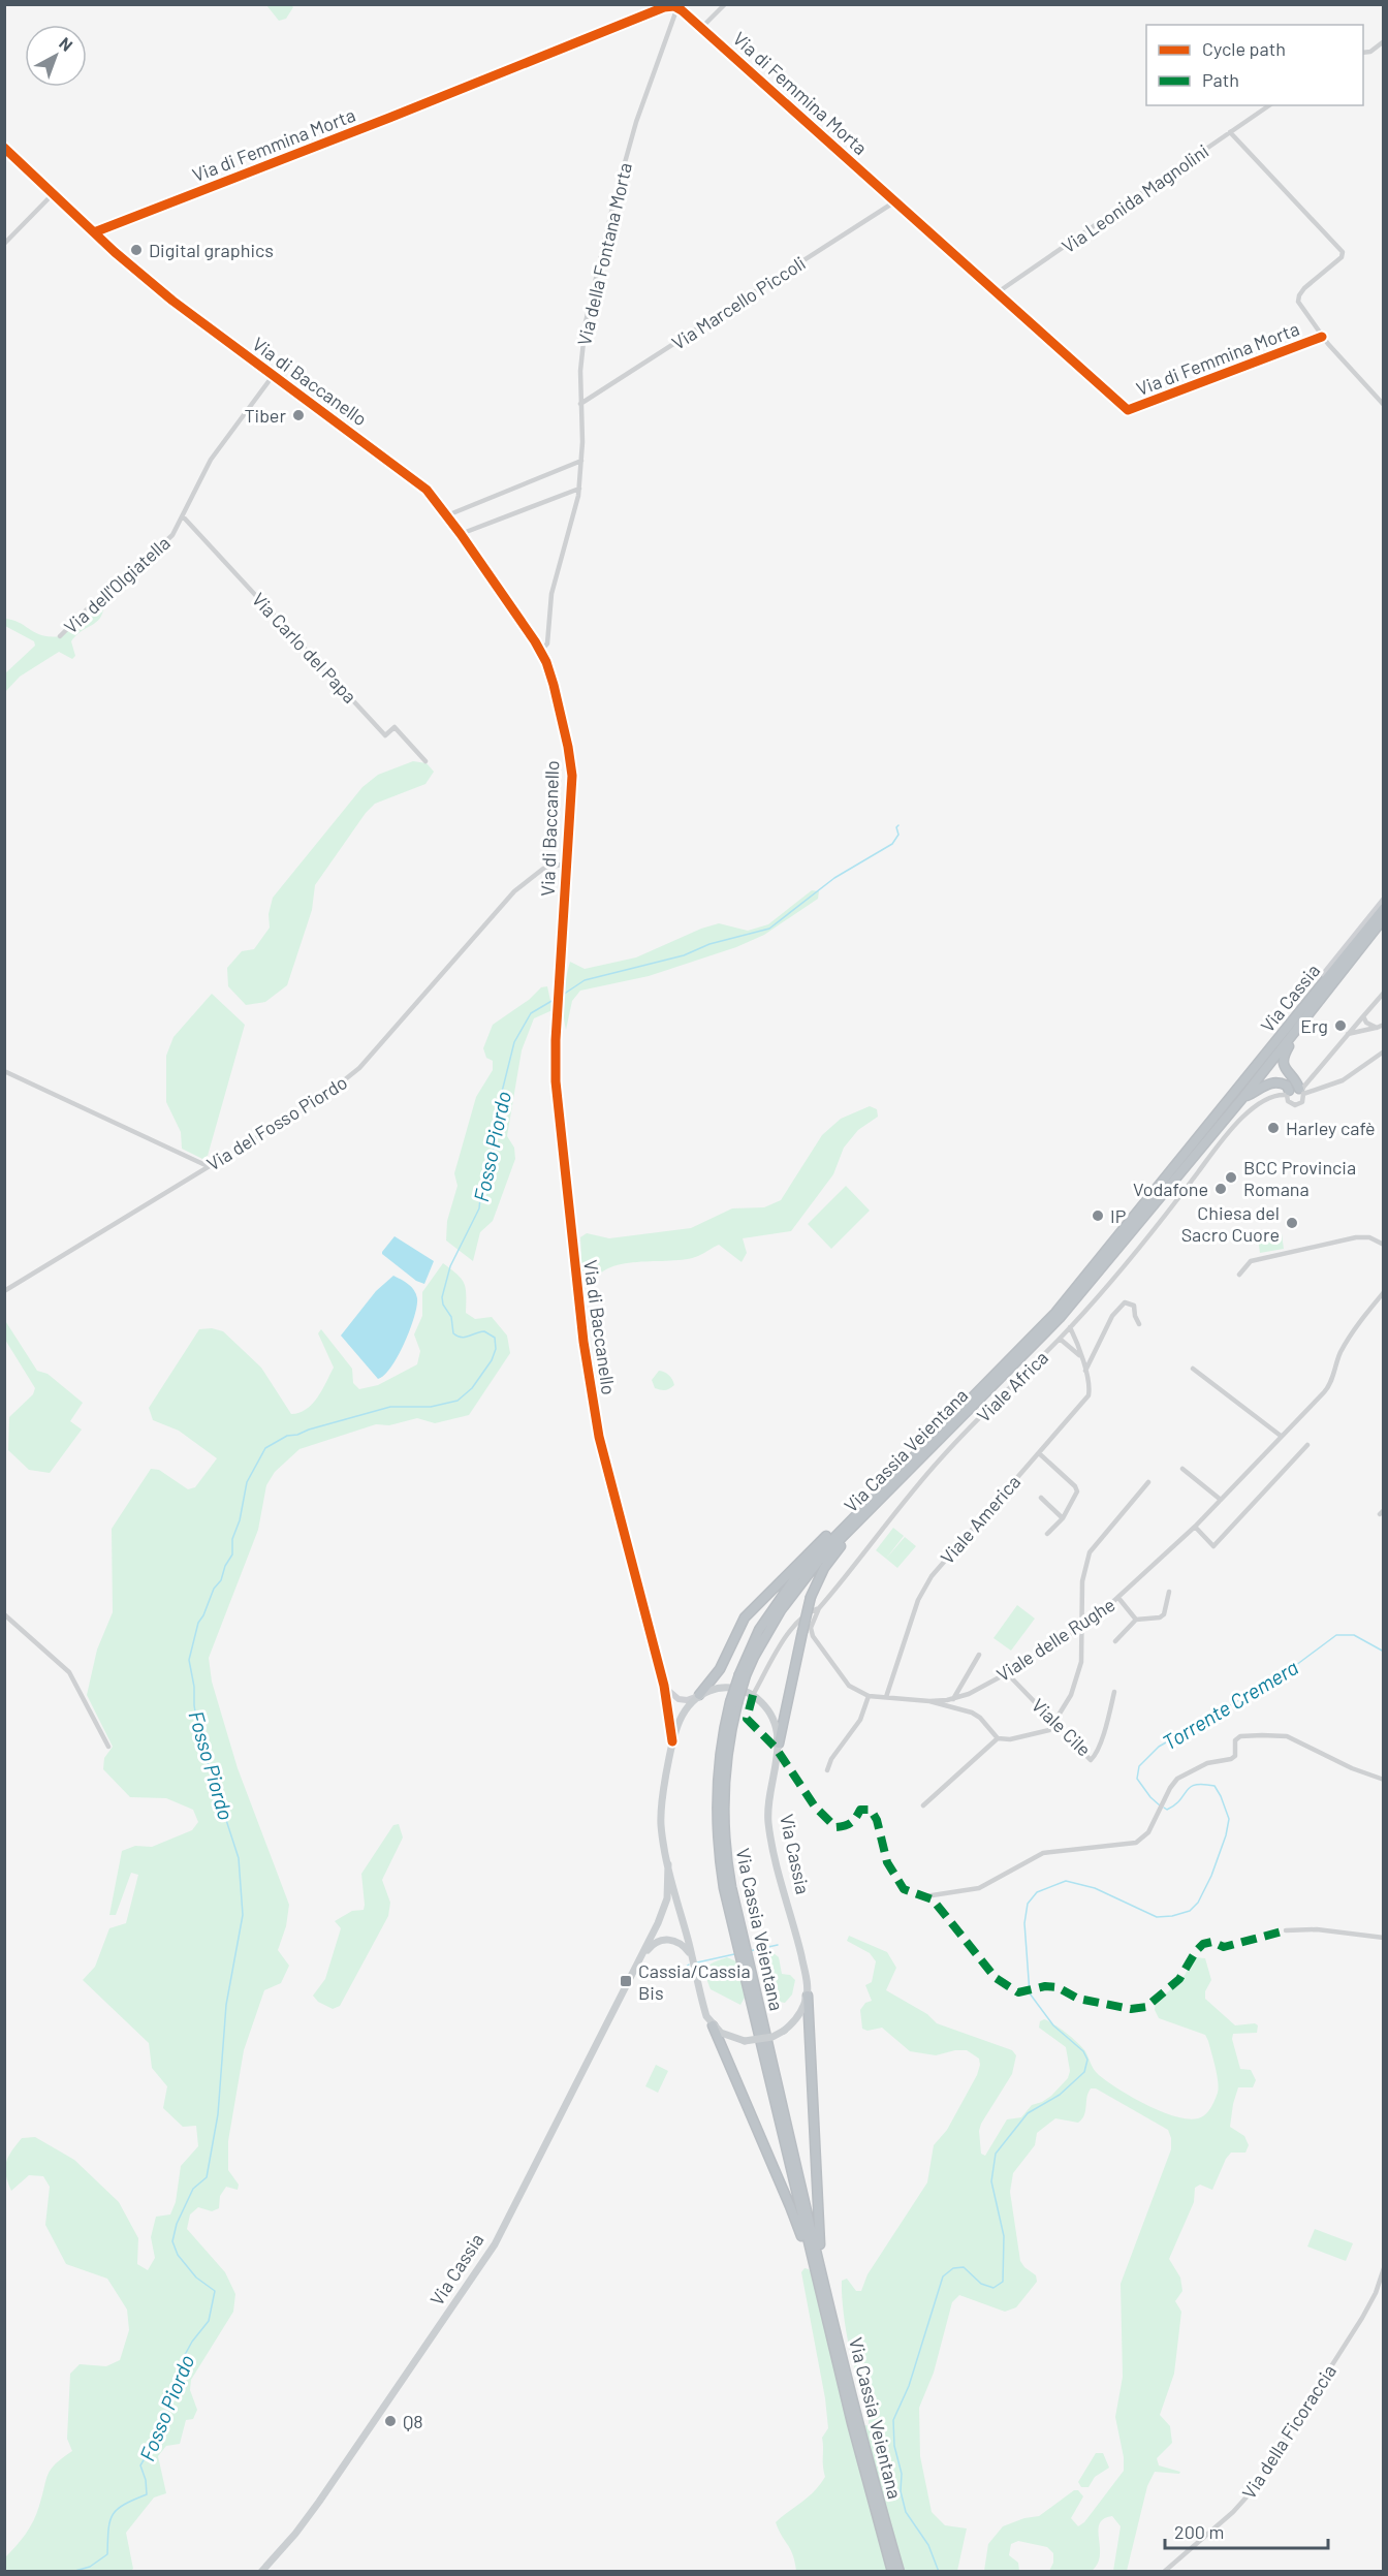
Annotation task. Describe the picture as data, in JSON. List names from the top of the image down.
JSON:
{
  "streets": {
    "highway": ["Via Cassia", "Via Cassia Veientana"],
    "street": [
      "Via di Femmina Morta",
      "Via Leonida Magnolini",
      "Via della Fontana Morta",
      "Via Marcello Piccoli",
      "Via di Baccanello",
      "Via dell'Olgiatella",
      "Via Carlo del Papa",
      "Via del Fosso Piordo",
      "Viale Africa",
      "Viale America",
      "Viale delle Rughe",
      "Viale Cile",
      "Via della Ficoraccia"
    ]
  },
  "crossings": [
    ["Via di Femmina Morta", "Via Leonida Magnolini"],
    ["Via di Femmina Morta", "Via della Fontana Morta"],
    ["Via di Femmina Morta", "Via Marcello Piccoli"],
    ["Via di Femmina Morta", "Via di Baccanello"],
    ["Via della Fontana Morta", "Via Marcello Piccoli"],
    ["Via della Fontana Morta", "Via di Baccanello"],
    ["Via di Baccanello", "Via dell'Olgiatella"],
    ["Via di Baccanello", "Via Cassia"],
    ["Via di Baccanello", "Via del Fosso Piordo"],
    ["Via dell'Olgiatella", "Via Carlo del Papa"],
    ["Via Cassia", "Viale Africa"],
    ["Via Cassia", "Via Cassia Veientana"],
    ["Viale Africa", "Viale America"],
    ["Viale delle Rughe", "Viale Cile"]
  ],
  "water": ["Fosso Piordo", "Torrente Cremera"],
  "places": {
    "other": [
      "Digital graphics",
      "Tiber",
      "Erg",
      "Harley cafè",
      "BCC Provincia Romana",
      "Vodafone",
      "IP",
      "Chiesa del Sacro Cuore",
      "Q8"
    ],
    "transit": ["Cassia/Cassia Bis"]
  },
  "legend": ["Cycle path", "Path"],
  "scale_bar": "200 m",
  "north": "top right"
}
